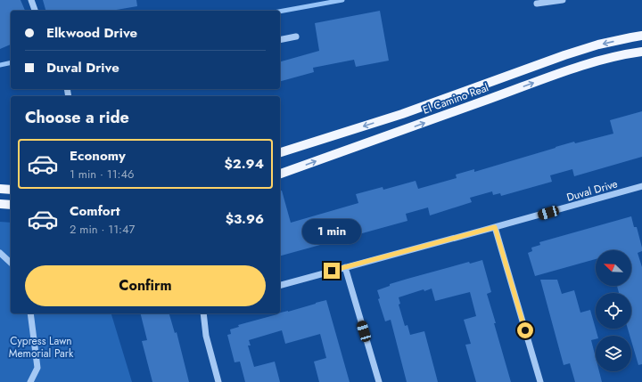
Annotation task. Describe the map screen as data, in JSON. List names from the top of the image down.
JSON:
{
  "streets": {
    "main road": ["El Camino Real"],
    "street": ["Duval Drive"]
  },
  "parks": ["Cypress Lawn Memorial Park"],
  "north": "top left",
  "page": {
    "banner": ["Elkwood Drive", "Duval Drive"],
    "heading": "Choose a ride",
    "list": [
      {
        "name": "Economy",
        "note": "1 min · 11:46",
        "value": "$2.94"
      },
      {
        "name": "Comfort",
        "note": "2 min · 11:47",
        "value": "$3.96"
      }
    ],
    "bubble": "1 min",
    "buttons": "Confirm"
  }
}
